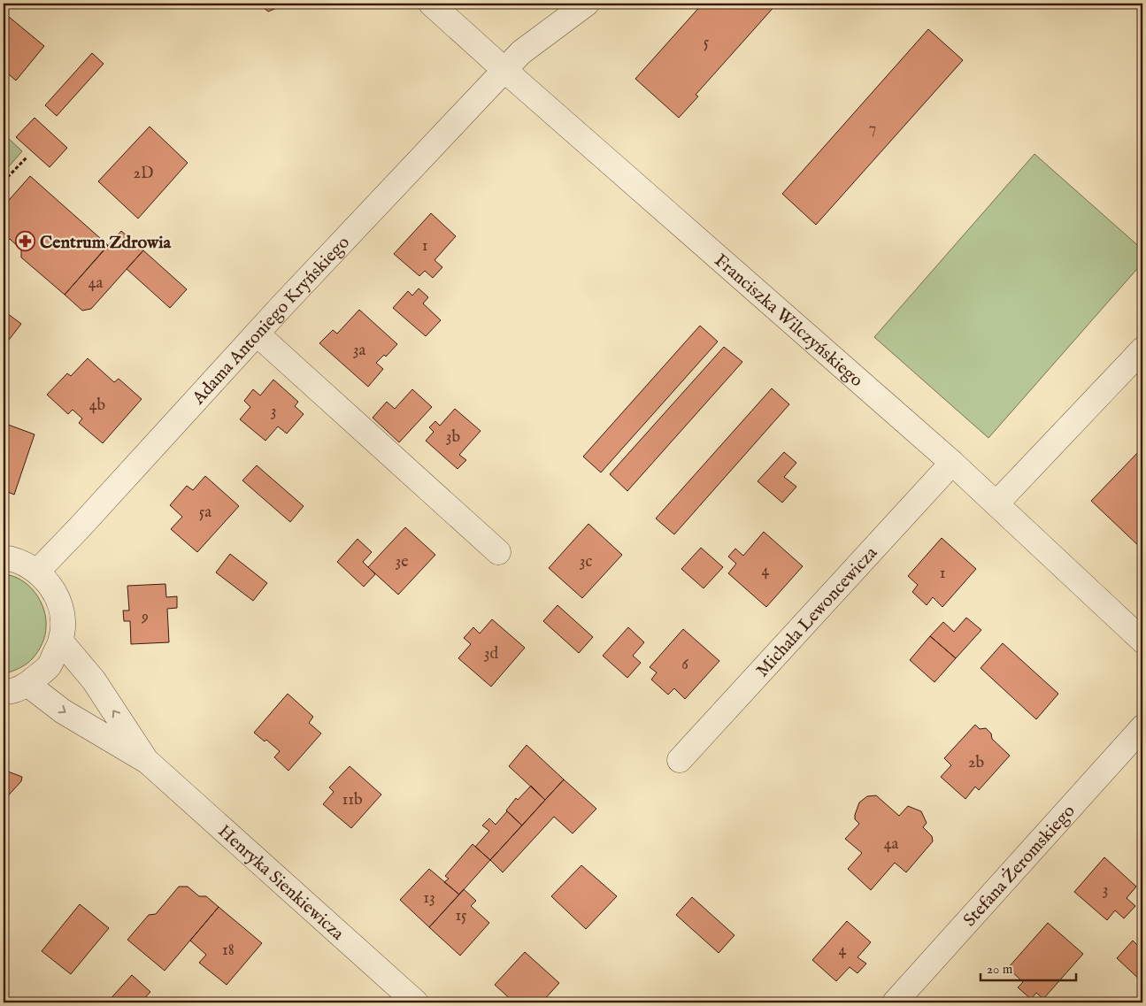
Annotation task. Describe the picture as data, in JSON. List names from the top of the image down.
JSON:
{
  "streets": {
    "street": [
      "Franciszka Wilczyńskiego",
      "Adama Antoniego Kryńskiego",
      "Michała Lewoncewicza",
      "Stefana Żeromskiego",
      "Henryka Sienkiewicza"
    ]
  },
  "crossings": [
    ["Franciszka Wilczyńskiego", "Adama Antoniego Kryńskiego"],
    ["Franciszka Wilczyńskiego", "Michała Lewoncewicza"]
  ],
  "places": {
    "pharmacy": ["Centrum Zdrowia"]
  },
  "house_numbers": [
    "5",
    "7",
    "2D",
    "1",
    "4a",
    "3a",
    "4b",
    "3",
    "3b",
    "5a",
    "3e",
    "3c",
    "4",
    "1",
    "9",
    "3d",
    "6",
    "2b",
    "11b",
    "4a",
    "3",
    "13",
    "15",
    "18",
    "4"
  ],
  "scale_bar": "20 m"
}
